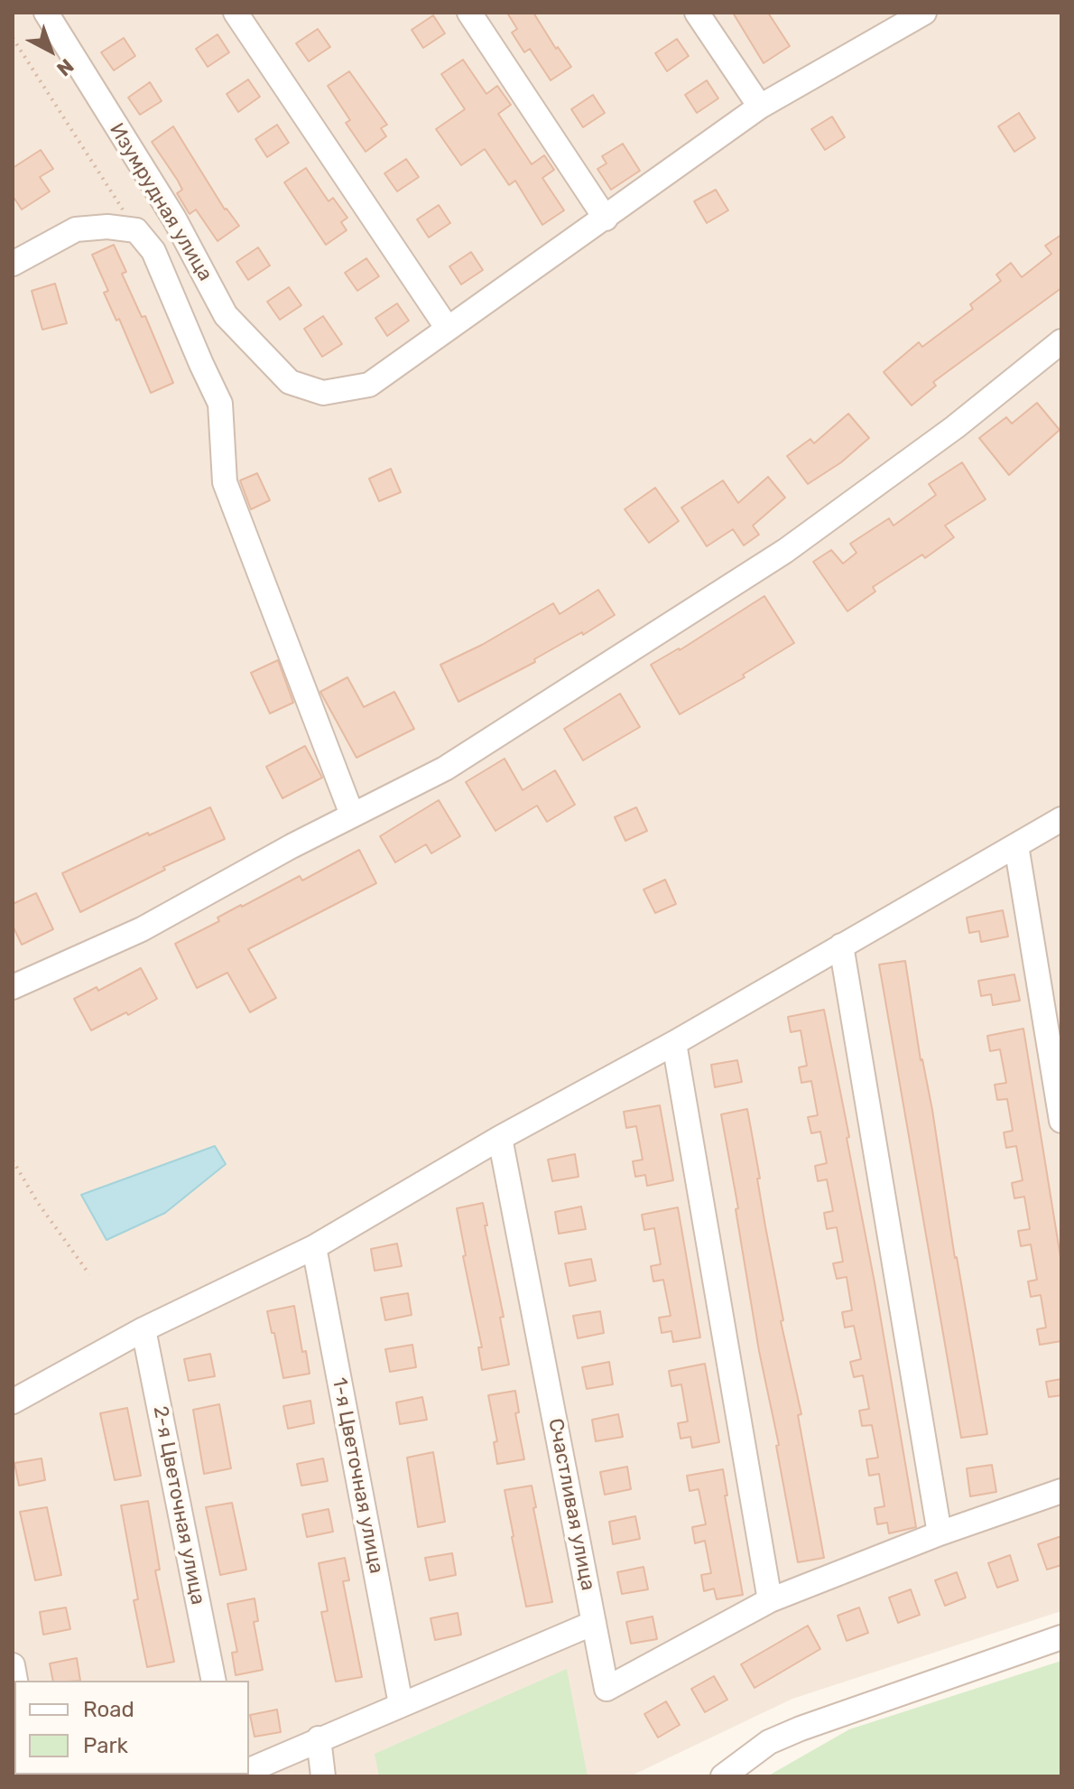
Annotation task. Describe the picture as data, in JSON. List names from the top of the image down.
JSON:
{
  "streets": {
    "street": [
      "Изумрудная улица",
      "1-я Цветочная улица",
      "Счастливая улица",
      "2-я Цветочная улица"
    ]
  },
  "legend": ["Road", "Park"],
  "north": "bottom right"
}
